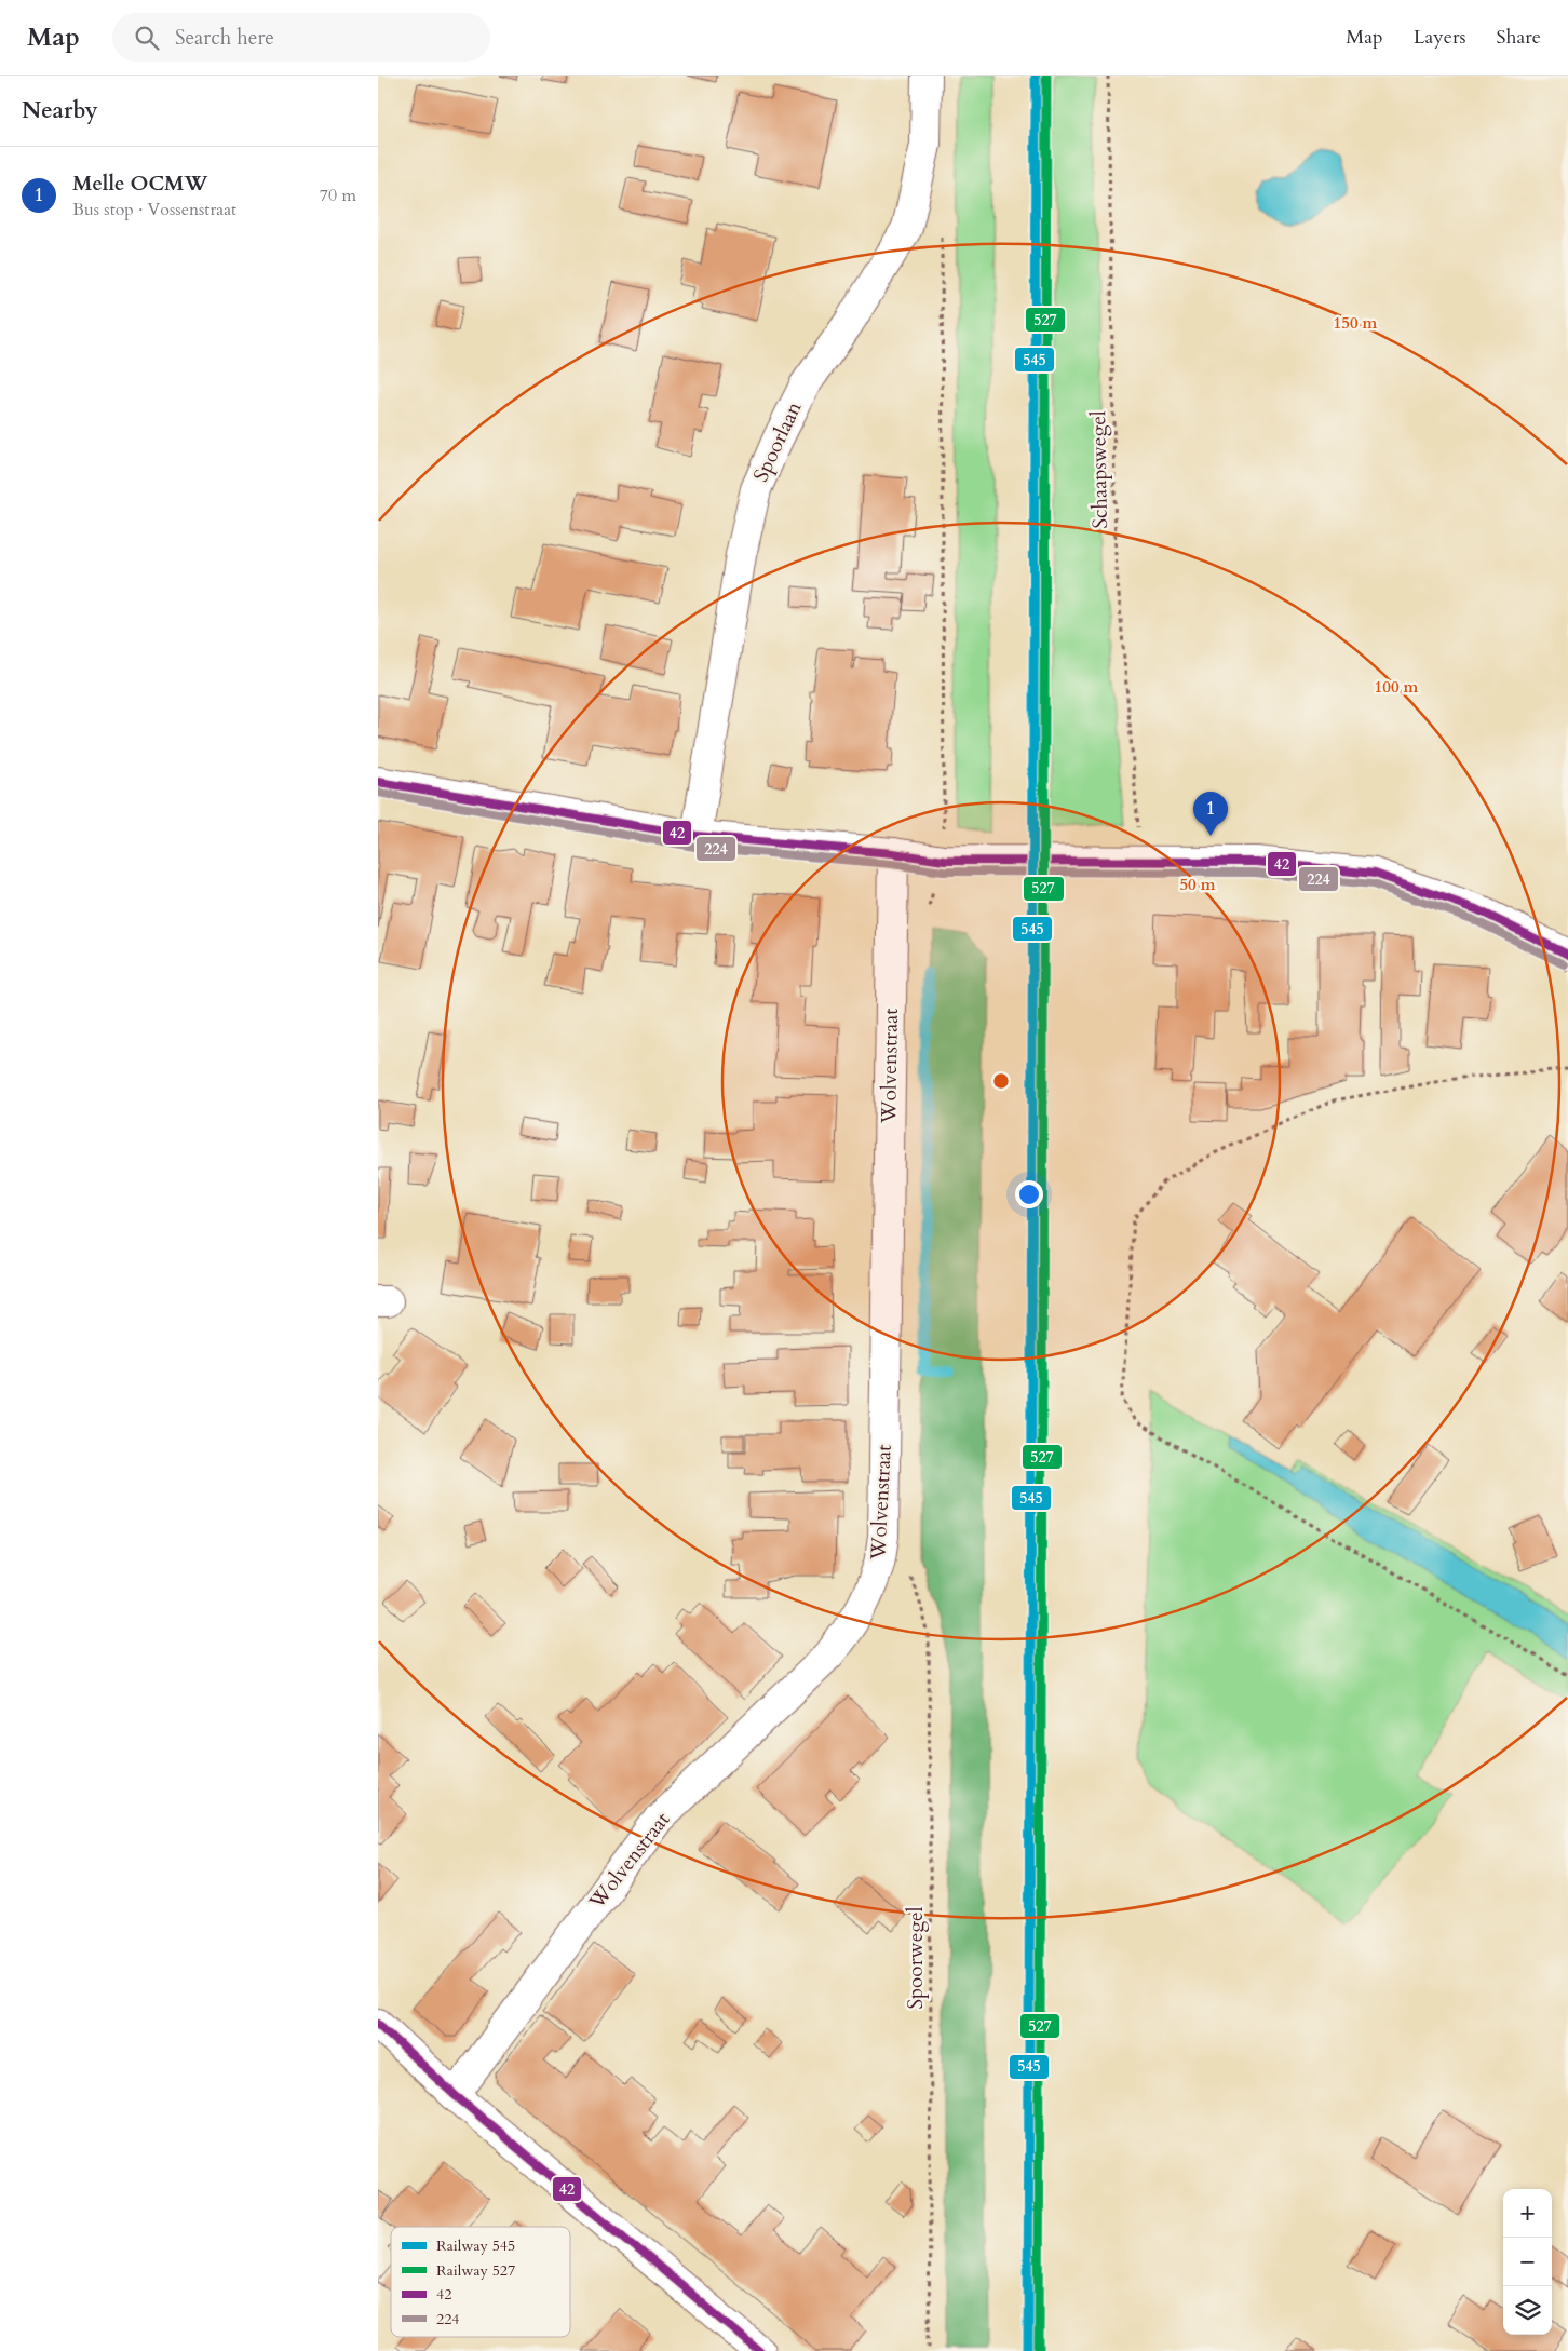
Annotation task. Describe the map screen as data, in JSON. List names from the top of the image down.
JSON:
{
  "streets": {
    "street": ["Spoorlaan", "Wolvenstraat"],
    "path": ["Schaapswegel", "Spoorwegel"]
  },
  "lines": [
    "rail line 545",
    "rail line 527",
    "transit line 42",
    "transit line 224"
  ],
  "legend": [
    "Railway 545",
    "Railway 527",
    "42",
    "224"
  ],
  "page": {
    "header": "Map",
    "search": "Search here",
    "nav": ["Map", "Layers", "Share"],
    "heading": "Nearby",
    "list": [
      {
        "mark": "1",
        "name": "Melle OCMW",
        "note": "Bus stop · Vossenstraat",
        "value": "70 m"
      }
    ],
    "pins": "1",
    "map_buttons": ["+", "−"]
  },
  "rings": ["150 m", "100 m", "50 m"]
}
